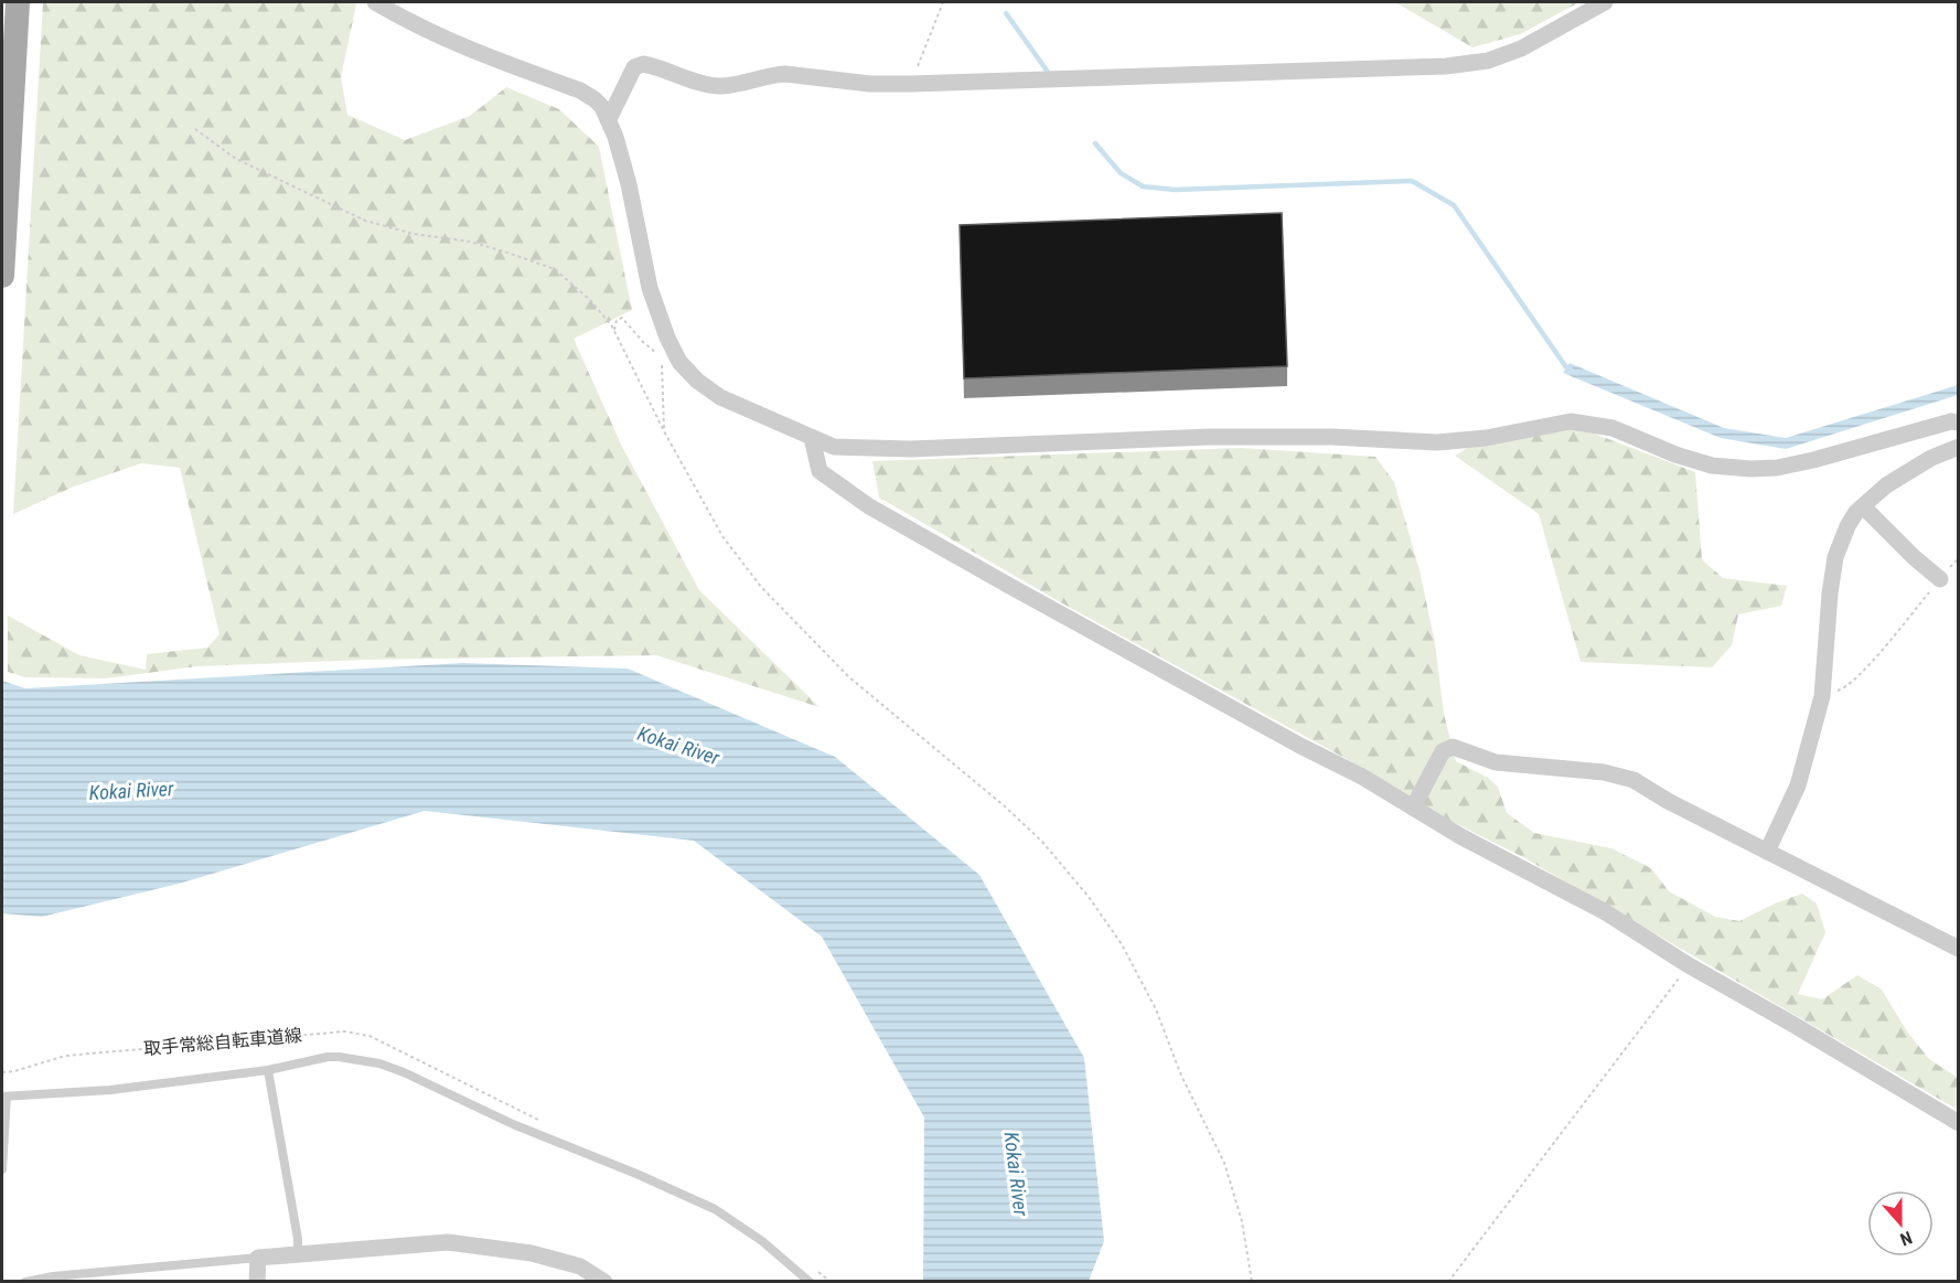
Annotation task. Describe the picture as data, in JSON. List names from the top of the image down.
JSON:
{
  "streets": {
    "path": ["取手常総自転車道線"]
  },
  "water": ["Kokai River"],
  "north": "bottom"
}
